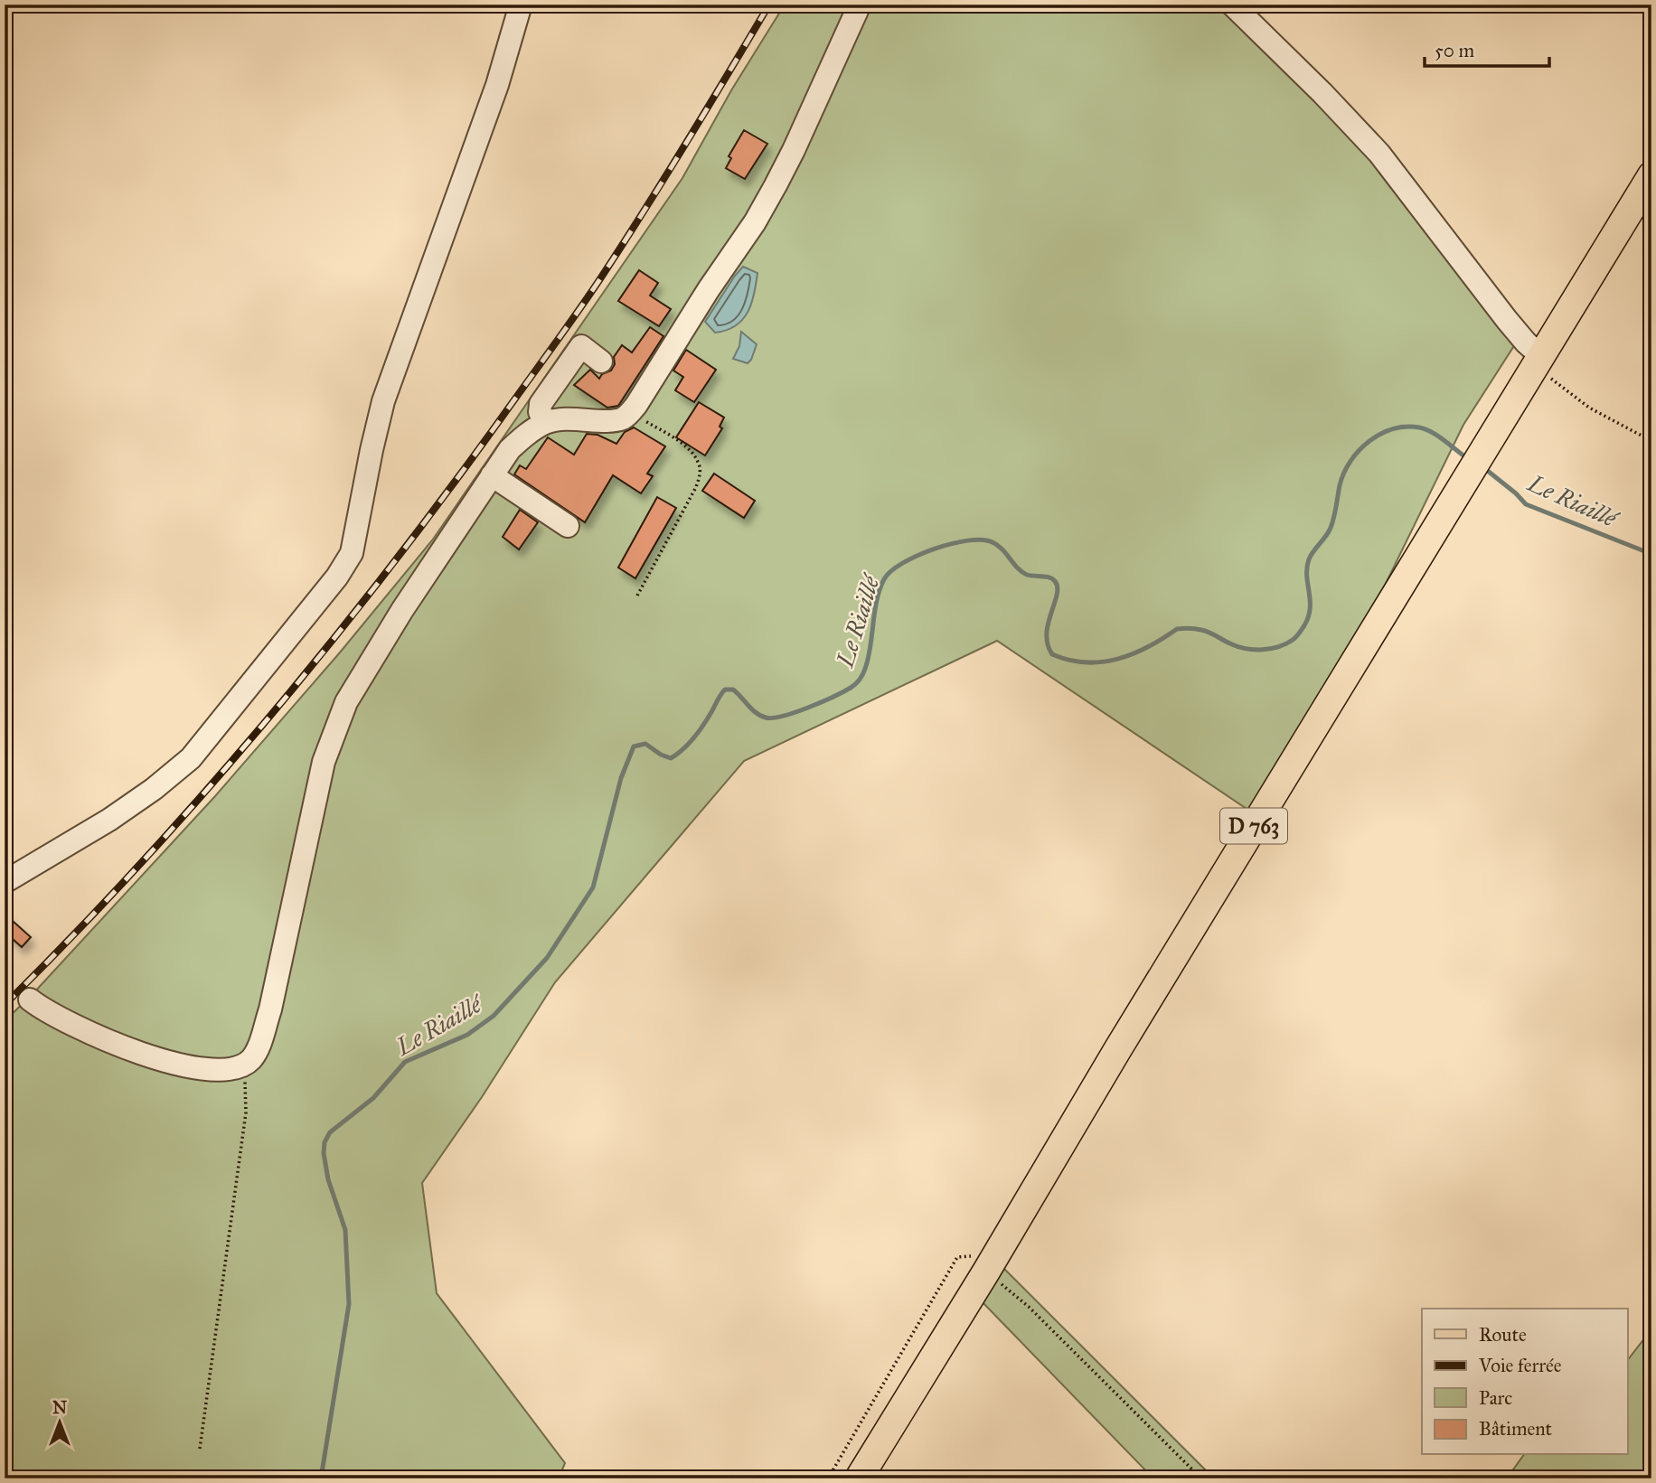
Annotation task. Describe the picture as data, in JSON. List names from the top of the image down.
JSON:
{
  "streets": {
    "main road": ["D 763"]
  },
  "water": ["Le Riaillé"],
  "legend": [
    "Route",
    "Voie ferrée",
    "Parc",
    "Bâtiment"
  ],
  "scale_bar": "50 m",
  "north": "top"
}
